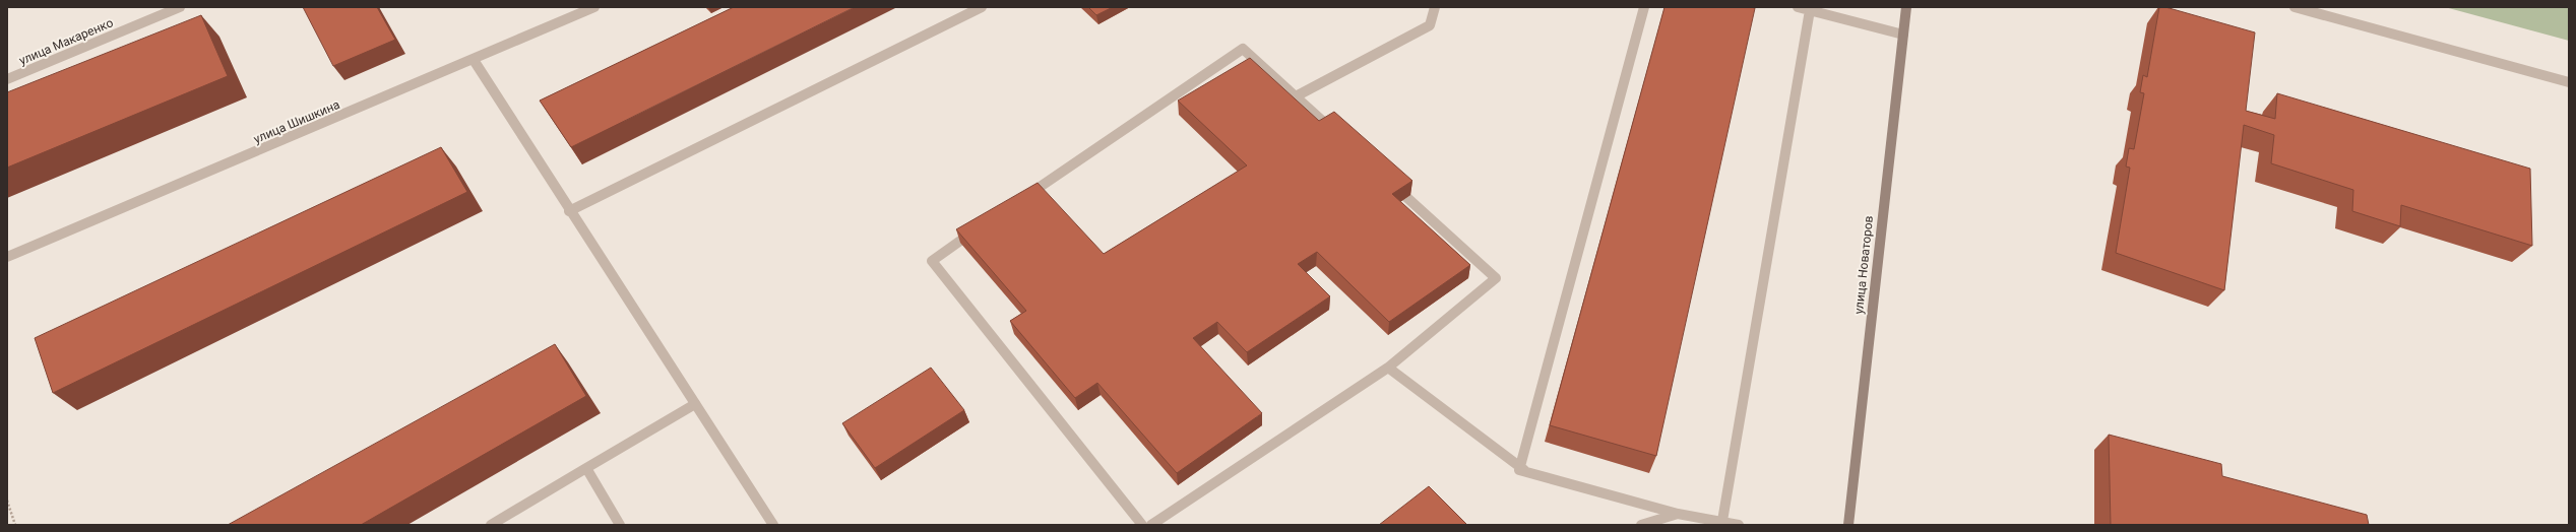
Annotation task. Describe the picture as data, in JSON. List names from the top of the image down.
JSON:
{
  "streets": {
    "main road": ["улица Новаторов"],
    "street": ["улица Макаренко", "улица Шишкина"]
  }
}
